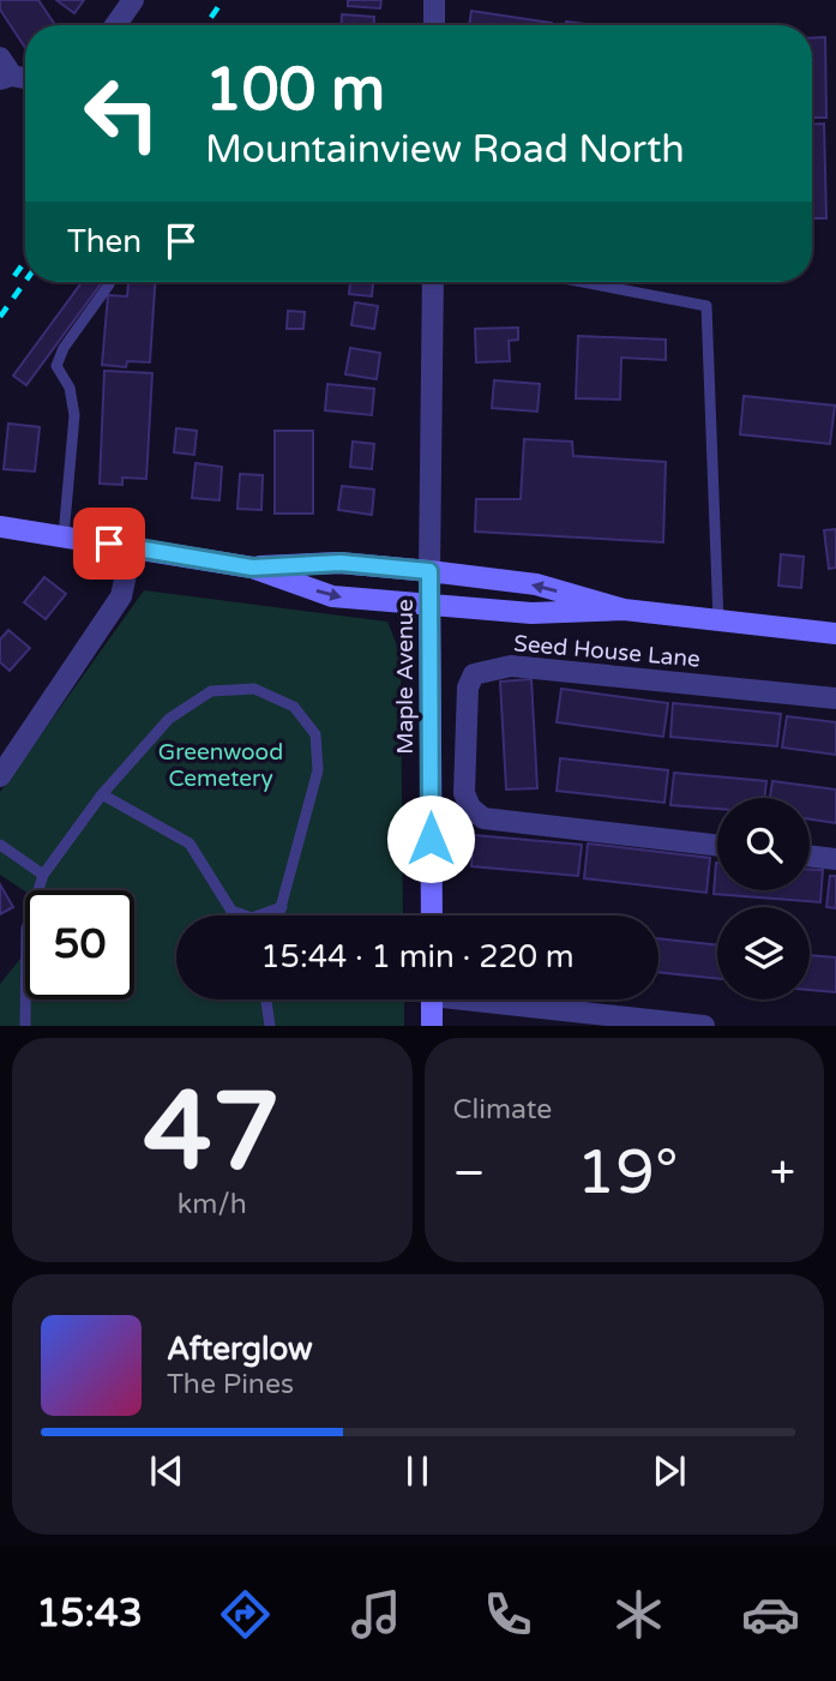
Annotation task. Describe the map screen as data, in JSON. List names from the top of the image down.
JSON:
{
  "streets": {
    "main road": ["Maple Avenue"],
    "street": ["Seed House Lane"]
  },
  "parks": ["Greenwood Cemetery"],
  "page": {
    "turn": ["100 m", "Mountainview Road North"],
    "then": "Then",
    "limit": "50",
    "trip": "15:44 · 1 min · 220 m",
    "tile": [
      ["47", "km/h"],
      "Climate"
    ],
    "heat": ["−", "19°", "+"],
    "song": ["Afterglow", "The Pines"],
    "tabs": "15:43"
  }
}
